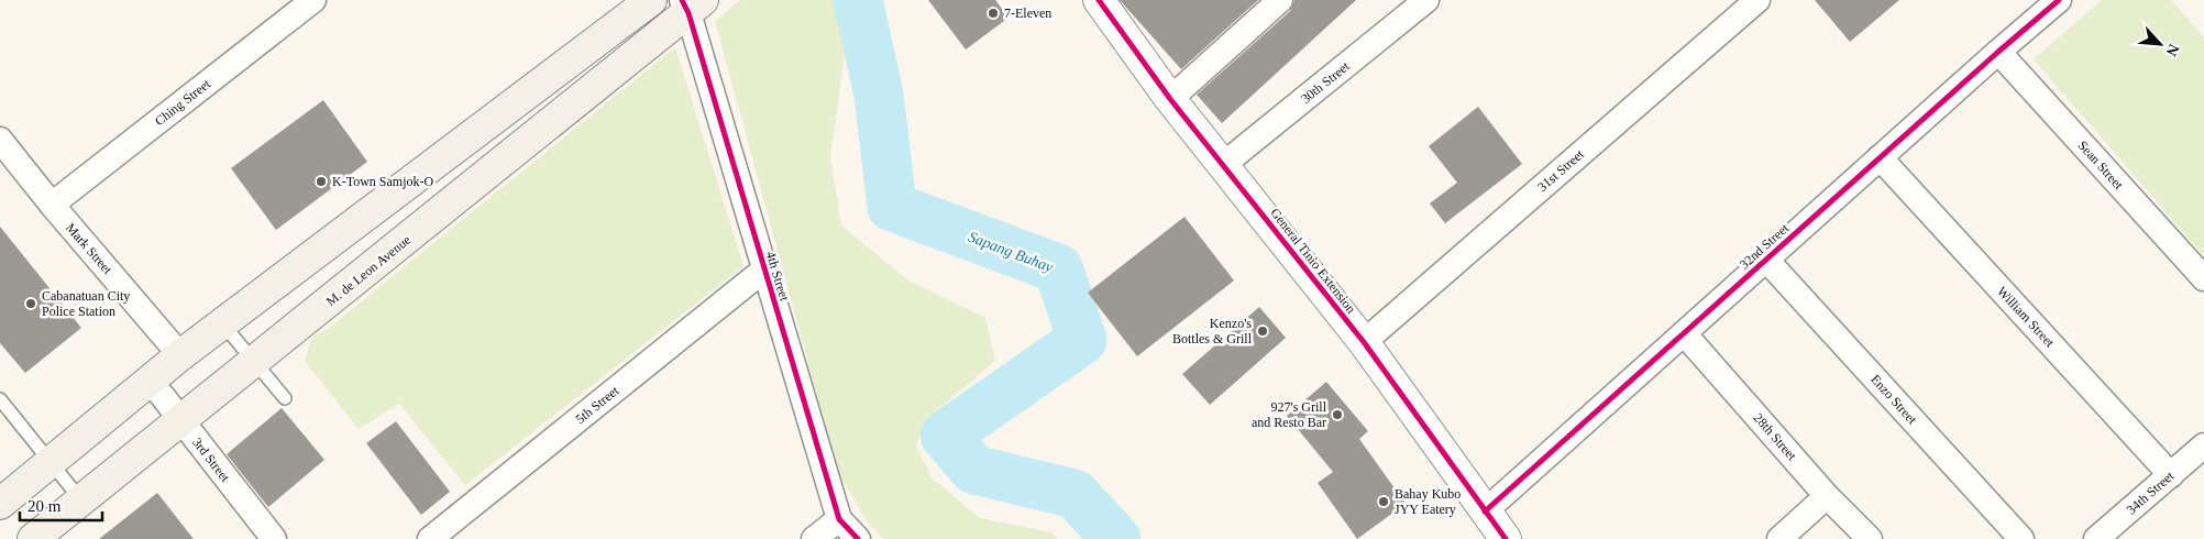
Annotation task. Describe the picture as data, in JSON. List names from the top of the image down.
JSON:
{
  "streets": {
    "main road": ["M. de Leon Avenue"],
    "street": [
      "30th Street",
      "Ching Street",
      "Sean Street",
      "31st Street",
      "32nd Street",
      "Mark Street",
      "General Tinio Extension",
      "4th Street",
      "William Street",
      "Enzo Street",
      "5th Street",
      "28th Street",
      "3rd Street",
      "34th Street"
    ]
  },
  "crossings": [
    ["30th Street", "General Tinio Extension"],
    ["Ching Street", "Mark Street"],
    ["Sean Street", "32nd Street"],
    ["31st Street", "General Tinio Extension"],
    ["32nd Street", "General Tinio Extension"],
    ["32nd Street", "William Street"],
    ["32nd Street", "Enzo Street"],
    ["32nd Street", "28th Street"],
    ["M. de Leon Avenue", "4th Street"],
    ["M. de Leon Avenue", "3rd Street"],
    ["4th Street", "5th Street"],
    ["William Street", "34th Street"]
  ],
  "water": ["Sapang Buhay"],
  "places": [
    "7-Eleven",
    "K-Town Samjok-O",
    "Cabanatuan City Police Station",
    "Kenzo's Bottles & Grill",
    "927's Grill and Resto Bar",
    "Bahay Kubo JYY Eatery"
  ],
  "scale_bar": "20 m",
  "north": "bottom right"
}
